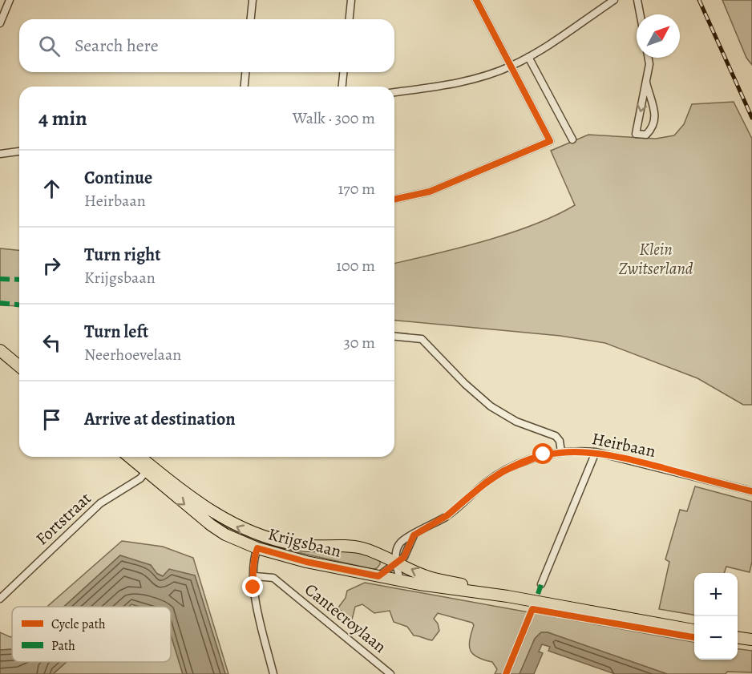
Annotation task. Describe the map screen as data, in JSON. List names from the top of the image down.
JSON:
{
  "streets": {
    "main road": ["Krijgsbaan"],
    "street": ["Heirbaan", "Fortstraat", "Cantecroylaan"]
  },
  "crossings": [
    ["Heirbaan", "Krijgsbaan"],
    ["Fortstraat", "Krijgsbaan"]
  ],
  "parks": ["Klein Zwitserland"],
  "legend": ["Cycle path", "Path"],
  "north": "top right",
  "page": {
    "search": "Search here",
    "heading": ["4 min", "Walk · 300 m"],
    "list": [
      ["Continue", "Heirbaan", "170 m"],
      ["Turn right", "Krijgsbaan", "100 m"],
      ["Turn left", "Neerhoevelaan", "30 m"],
      "Arrive at destination"
    ],
    "map_buttons": ["+", "−"]
  }
}
